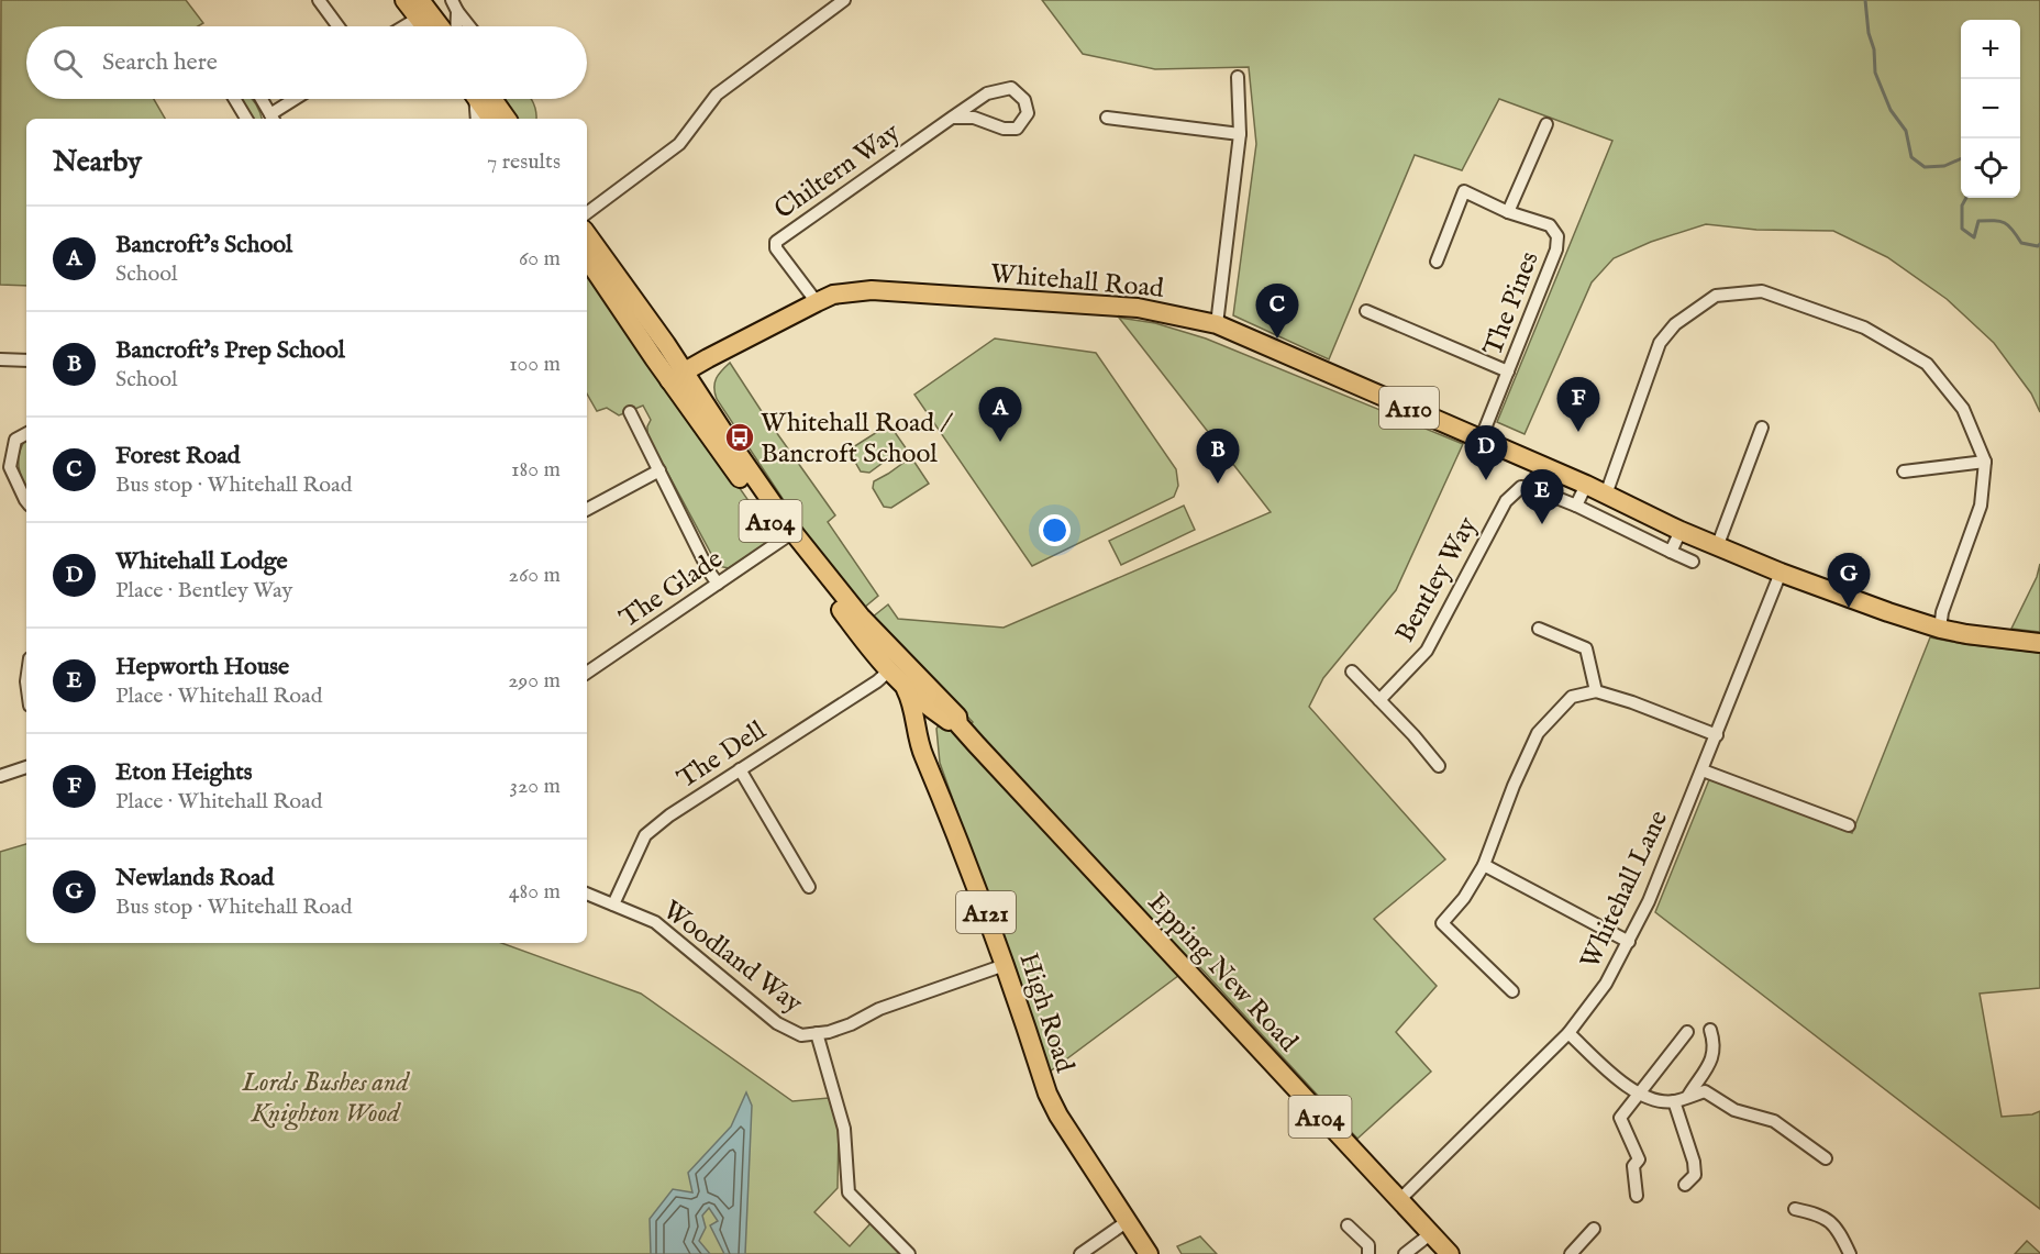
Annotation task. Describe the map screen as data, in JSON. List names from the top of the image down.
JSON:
{
  "streets": {
    "main road": [
      "Whitehall Road",
      "A110",
      "A104",
      "A121",
      "Epping New Road",
      "High Road"
    ],
    "street": [
      "Chiltern Way",
      "The Pines",
      "Bentley Way",
      "The Glade",
      "The Dell",
      "Whitehall Lane",
      "Woodland Way"
    ]
  },
  "crossings": [
    ["Chiltern Way", "Whitehall Road"],
    ["Whitehall Road", "The Pines"],
    ["Whitehall Road", "A104"],
    ["Whitehall Road", "Whitehall Lane"],
    ["A104", "The Glade"],
    ["A104", "The Dell"],
    ["A104", "Epping New Road"],
    ["A104", "High Road"],
    ["The Dell", "Woodland Way"],
    ["Whitehall Lane", "Epping New Road"],
    ["Woodland Way", "High Road"],
    ["Epping New Road", "High Road"]
  ],
  "parks": ["Lords Bushes and Knighton Wood"],
  "places": {
    "bus stop": ["Whitehall Road / Bancroft School"]
  },
  "page": {
    "map_buttons": ["+", "−"],
    "search": "Search here",
    "heading": ["Nearby", "7 results"],
    "list": [
      {
        "mark": "A",
        "name": "Bancroft's School",
        "note": "School",
        "value": "60 m"
      },
      {
        "mark": "B",
        "name": "Bancroft's Prep School",
        "note": "School",
        "value": "100 m"
      },
      {
        "mark": "C",
        "name": "Forest Road",
        "note": "Bus stop · Whitehall Road",
        "value": "180 m"
      },
      {
        "mark": "D",
        "name": "Whitehall Lodge",
        "note": "Place · Bentley Way",
        "value": "260 m"
      },
      {
        "mark": "E",
        "name": "Hepworth House",
        "note": "Place · Whitehall Road",
        "value": "290 m"
      },
      {
        "mark": "F",
        "name": "Eton Heights",
        "note": "Place · Whitehall Road",
        "value": "320 m"
      },
      {
        "mark": "G",
        "name": "Newlands Road",
        "note": "Bus stop · Whitehall Road",
        "value": "480 m"
      }
    ],
    "pins": [
      "C",
      "F",
      "A",
      "D",
      "B",
      "E",
      "G"
    ]
  }
}
